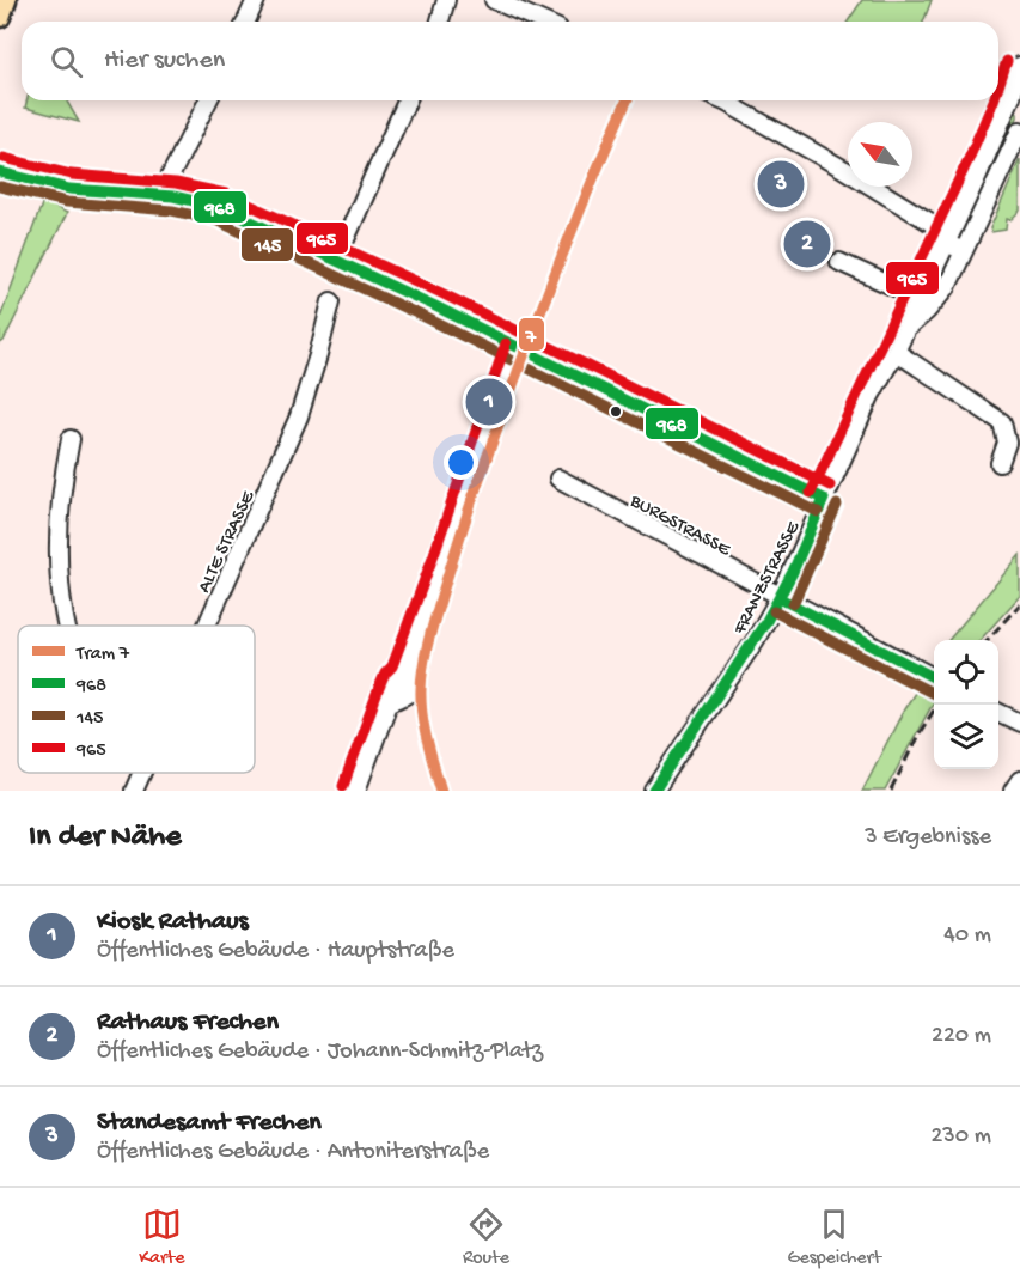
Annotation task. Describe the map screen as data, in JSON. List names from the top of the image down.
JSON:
{
  "streets": {
    "street": ["BURGSTRASSE", "ALTE STRASSE", "FRANZSTRASSE"]
  },
  "crossings": [
    ["BURGSTRASSE", "FRANZSTRASSE"]
  ],
  "lines": [
    "transit line 965",
    "tram line 7",
    "transit line 968",
    "transit line 145"
  ],
  "legend": [
    "Tram 7",
    "968",
    "145",
    "965"
  ],
  "north": "top left",
  "page": {
    "search": "Hier suchen",
    "pins": ["3", "2", "1"],
    "heading": ["In der Nähe", "3 Ergebnisse"],
    "list": [
      {
        "mark": "1",
        "name": "Kiosk Rathaus",
        "note": "Öffentliches Gebäude · Hauptstraße",
        "value": "40 m"
      },
      {
        "mark": "2",
        "name": "Rathaus Frechen",
        "note": "Öffentliches Gebäude · Johann-Schmitz-Platz",
        "value": "220 m"
      },
      {
        "mark": "3",
        "name": "Standesamt Frechen",
        "note": "Öffentliches Gebäude · Antoniterstraße",
        "value": "230 m"
      }
    ],
    "nav": ["Karte", "Route", "Gespeichert"]
  }
}
